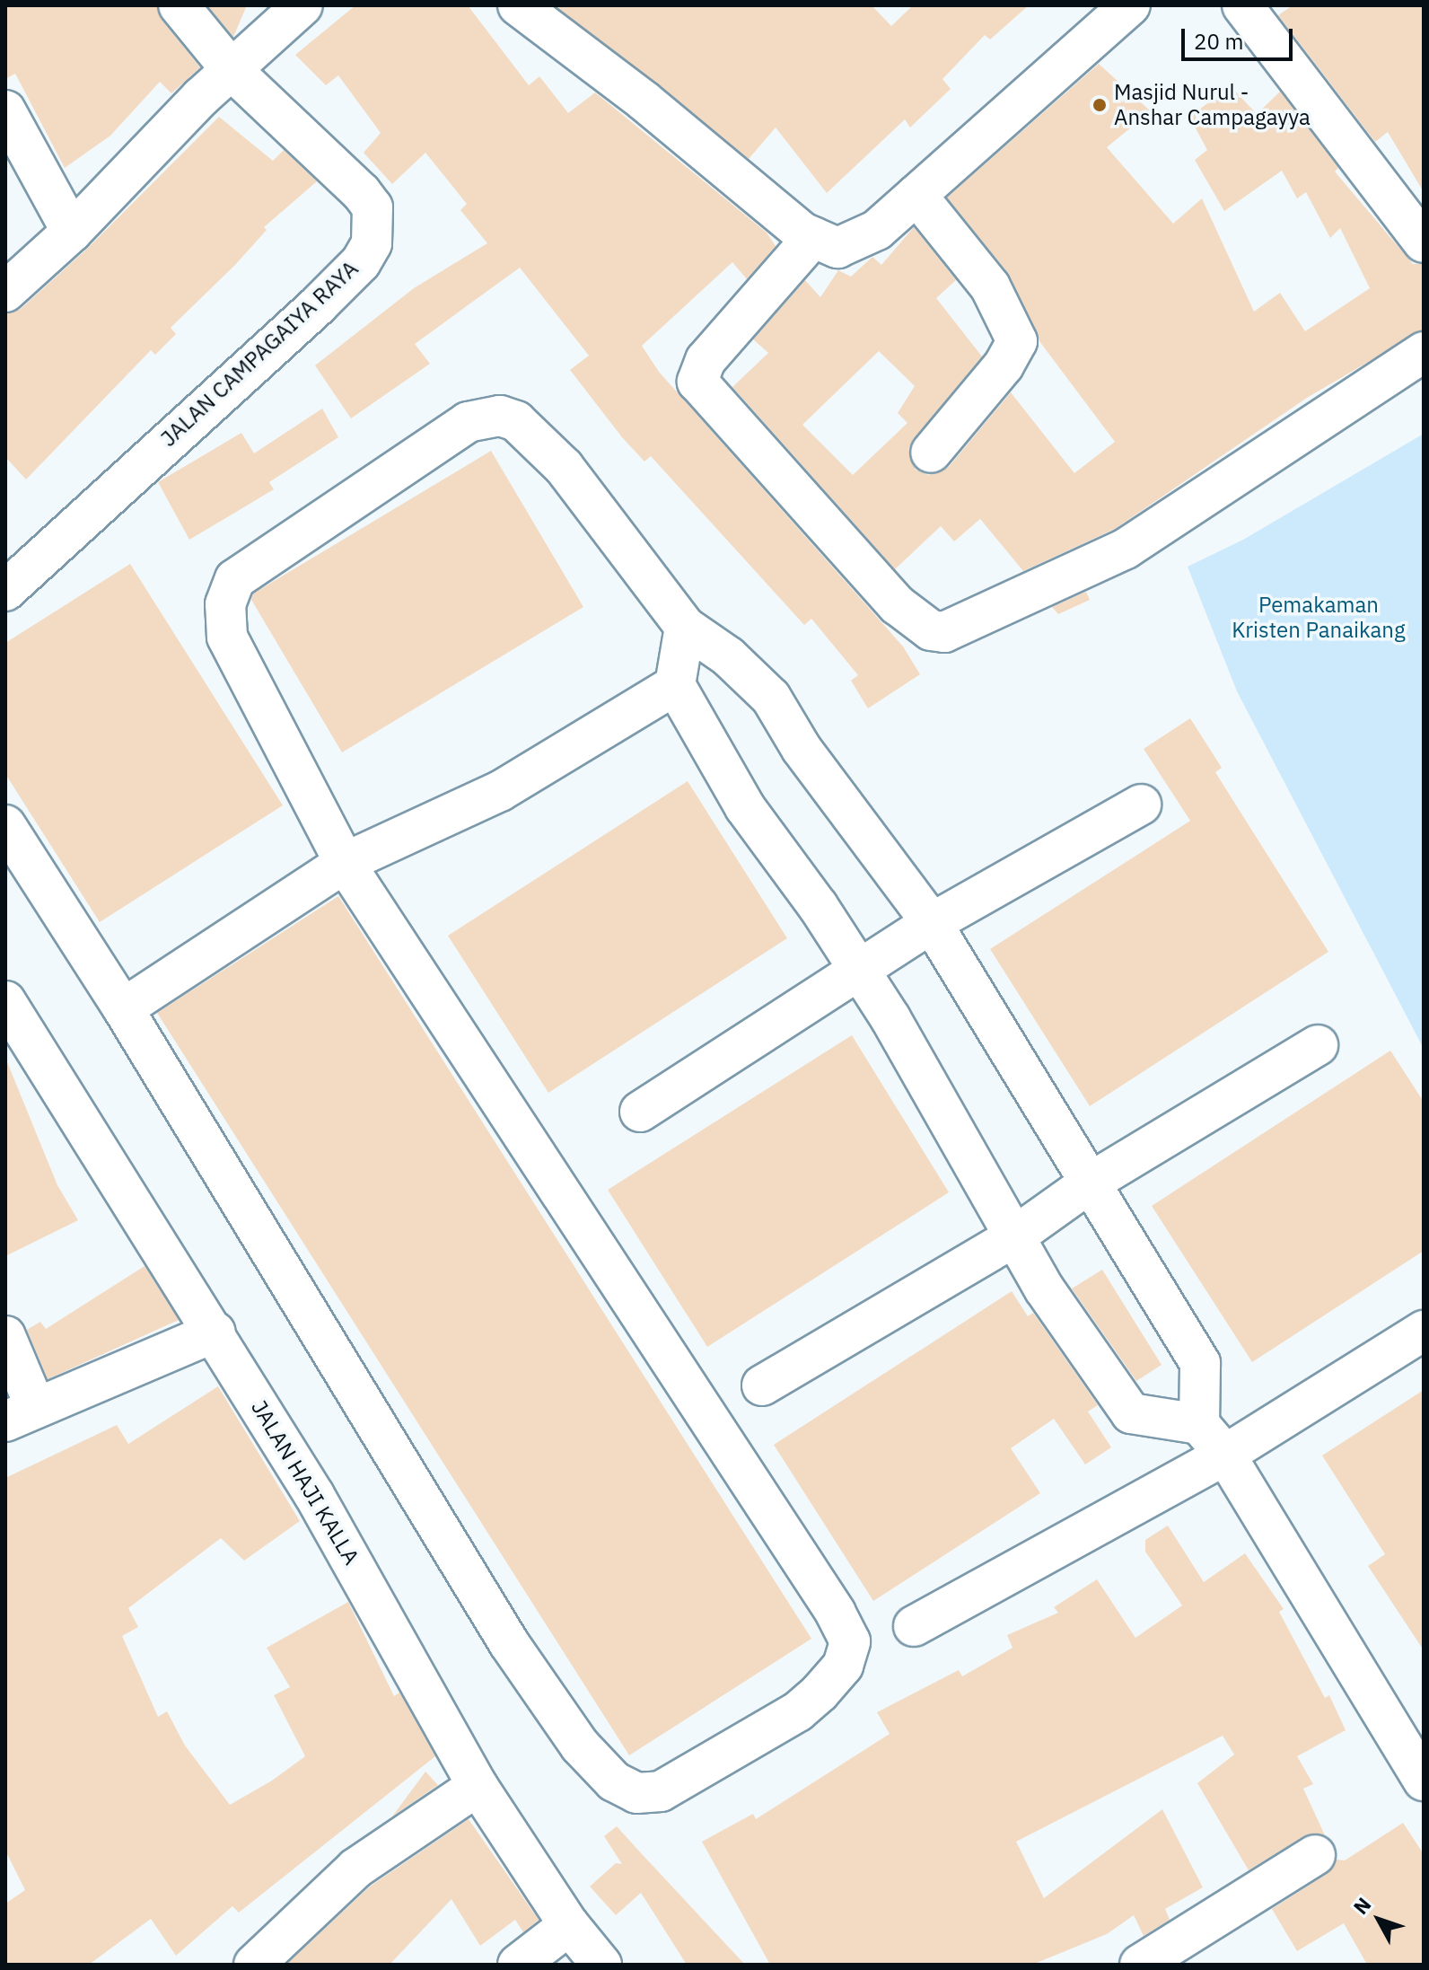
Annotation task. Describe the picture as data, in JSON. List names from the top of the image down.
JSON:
{
  "streets": {
    "street": ["JALAN CAMPAGAIYA RAYA", "JALAN HAJI KALLA"]
  },
  "parks": ["Pemakaman Kristen Panaikang"],
  "places": ["Masjid Nurul - Anshar Campagayya"],
  "scale_bar": "20 m",
  "north": "top left"
}
